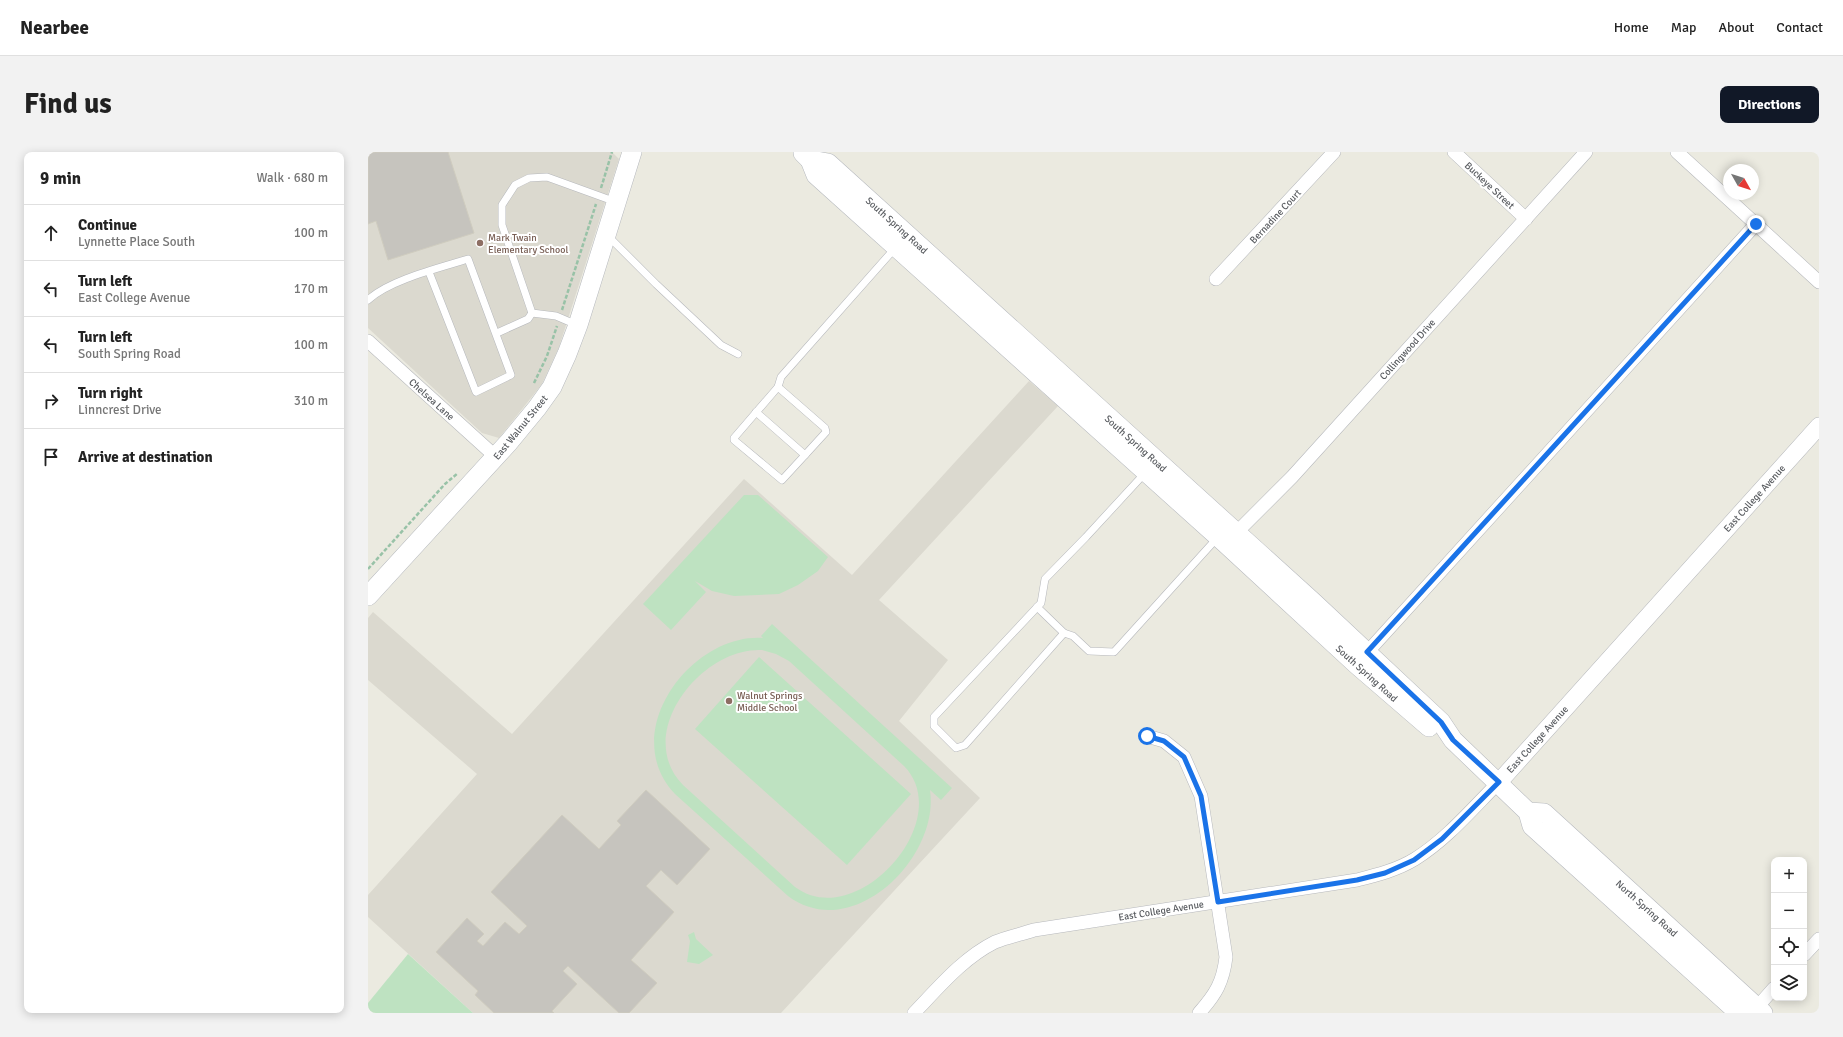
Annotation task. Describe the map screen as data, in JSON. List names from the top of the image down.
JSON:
{
  "streets": {
    "main road": ["South Spring Road", "East Walnut Street", "North Spring Road"],
    "street": [
      "Buckeye Street",
      "Bernadine Court",
      "Collingwood Drive",
      "Chelsea Lane",
      "East College Avenue"
    ]
  },
  "crossings": [
    ["Buckeye Street", "Collingwood Drive"],
    ["South Spring Road", "Collingwood Drive"],
    ["South Spring Road", "East College Avenue"],
    ["South Spring Road", "North Spring Road"],
    ["Chelsea Lane", "East Walnut Street"],
    ["East College Avenue", "North Spring Road"]
  ],
  "places": ["Mark Twain Elementary School", "Walnut Springs Middle School"],
  "north": "bottom right",
  "page": {
    "header": "Nearbee",
    "nav": [
      "Home",
      "Map",
      "About",
      "Contact"
    ],
    "buttons": "Directions",
    "title": "Find us",
    "heading": ["9 min", "Walk · 680 m"],
    "list": [
      ["Continue", "Lynnette Place South", "100 m"],
      ["Turn left", "East College Avenue", "170 m"],
      ["Turn left", "South Spring Road", "100 m"],
      ["Turn right", "Linncrest Drive", "310 m"],
      "Arrive at destination"
    ],
    "map_buttons": ["+", "−"]
  }
}
